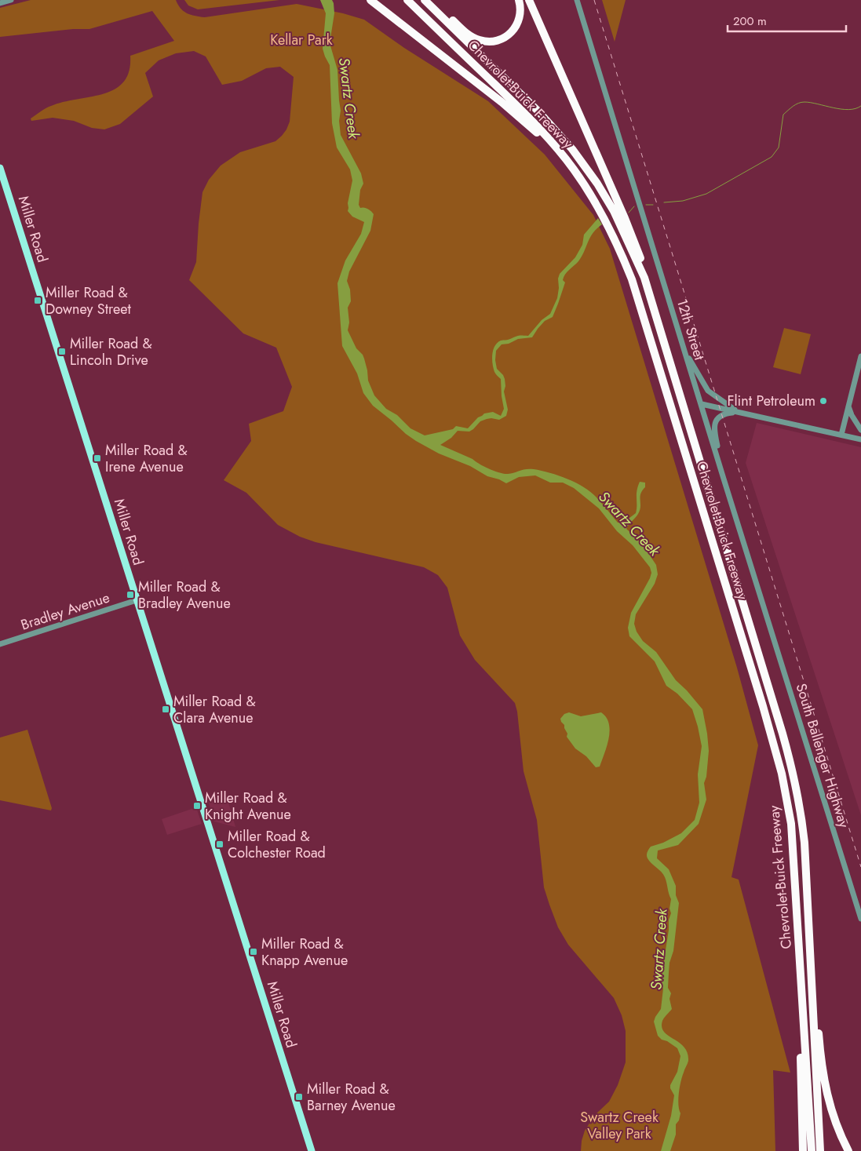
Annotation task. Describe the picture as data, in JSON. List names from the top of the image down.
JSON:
{
  "streets": {
    "highway": ["Chevrolet-Buick Freeway"],
    "main road": ["Miller Road"],
    "street": ["12th Street", "Bradley Avenue", "South Ballenger Highway"]
  },
  "crossings": [
    ["Miller Road", "Bradley Avenue"],
    ["12th Street", "South Ballenger Highway"]
  ],
  "water": ["Swartz Creek"],
  "parks": ["Kellar Park", "Swartz Creek Valley Park"],
  "places": {
    "transit": [
      "Miller Road & Downey Street",
      "Miller Road & Lincoln Drive",
      "Miller Road & Irene Avenue",
      "Miller Road & Bradley Avenue",
      "Miller Road & Clara Avenue",
      "Miller Road & Knight Avenue",
      "Miller Road & Colchester Road",
      "Miller Road & Knapp Avenue",
      "Miller Road & Barney Avenue"
    ],
    "other": ["Flint Petroleum"]
  },
  "scale_bar": "200 m"
}
